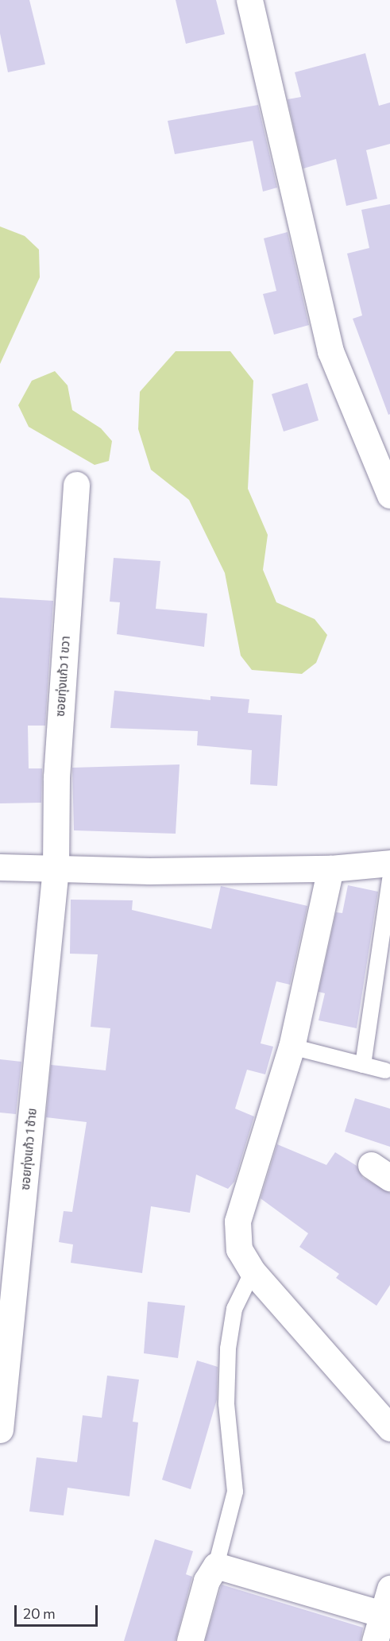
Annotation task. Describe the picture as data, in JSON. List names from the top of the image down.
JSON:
{
  "streets": {
    "street": ["ซอยทุ่งแก้ว 1 ขวา", "ซอยทุ่งแก้ว 1 ซ้าย"]
  },
  "crossings": [
    ["ซอยทุ่งแก้ว 1 ขวา", "ซอยทุ่งแก้ว 1 ซ้าย"]
  ],
  "scale_bar": "20 m"
}
